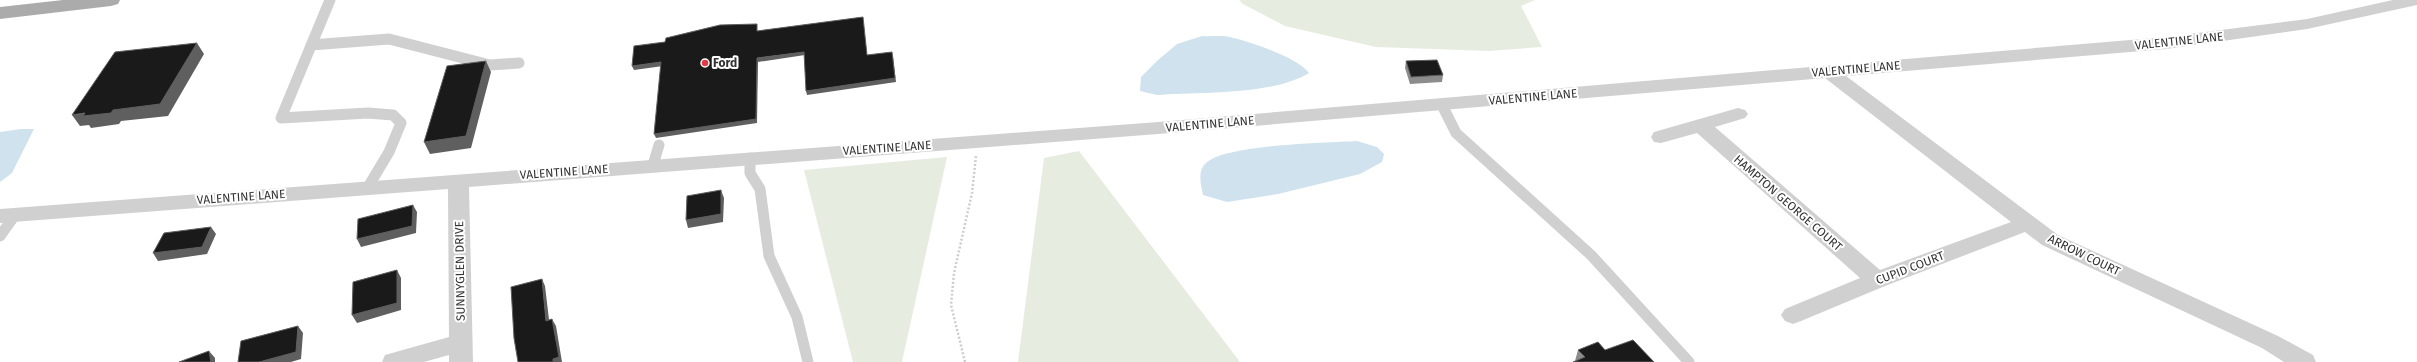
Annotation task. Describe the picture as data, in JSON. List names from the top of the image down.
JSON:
{
  "streets": {
    "street": [
      "VALENTINE LANE",
      "HAMPTON GEORGE COURT",
      "ARROW COURT",
      "CUPID COURT",
      "SUNNYGLEN DRIVE"
    ]
  },
  "crossings": [
    ["VALENTINE LANE", "ARROW COURT"],
    ["VALENTINE LANE", "SUNNYGLEN DRIVE"],
    ["HAMPTON GEORGE COURT", "CUPID COURT"],
    ["ARROW COURT", "CUPID COURT"]
  ],
  "places": ["Ford"]
}
